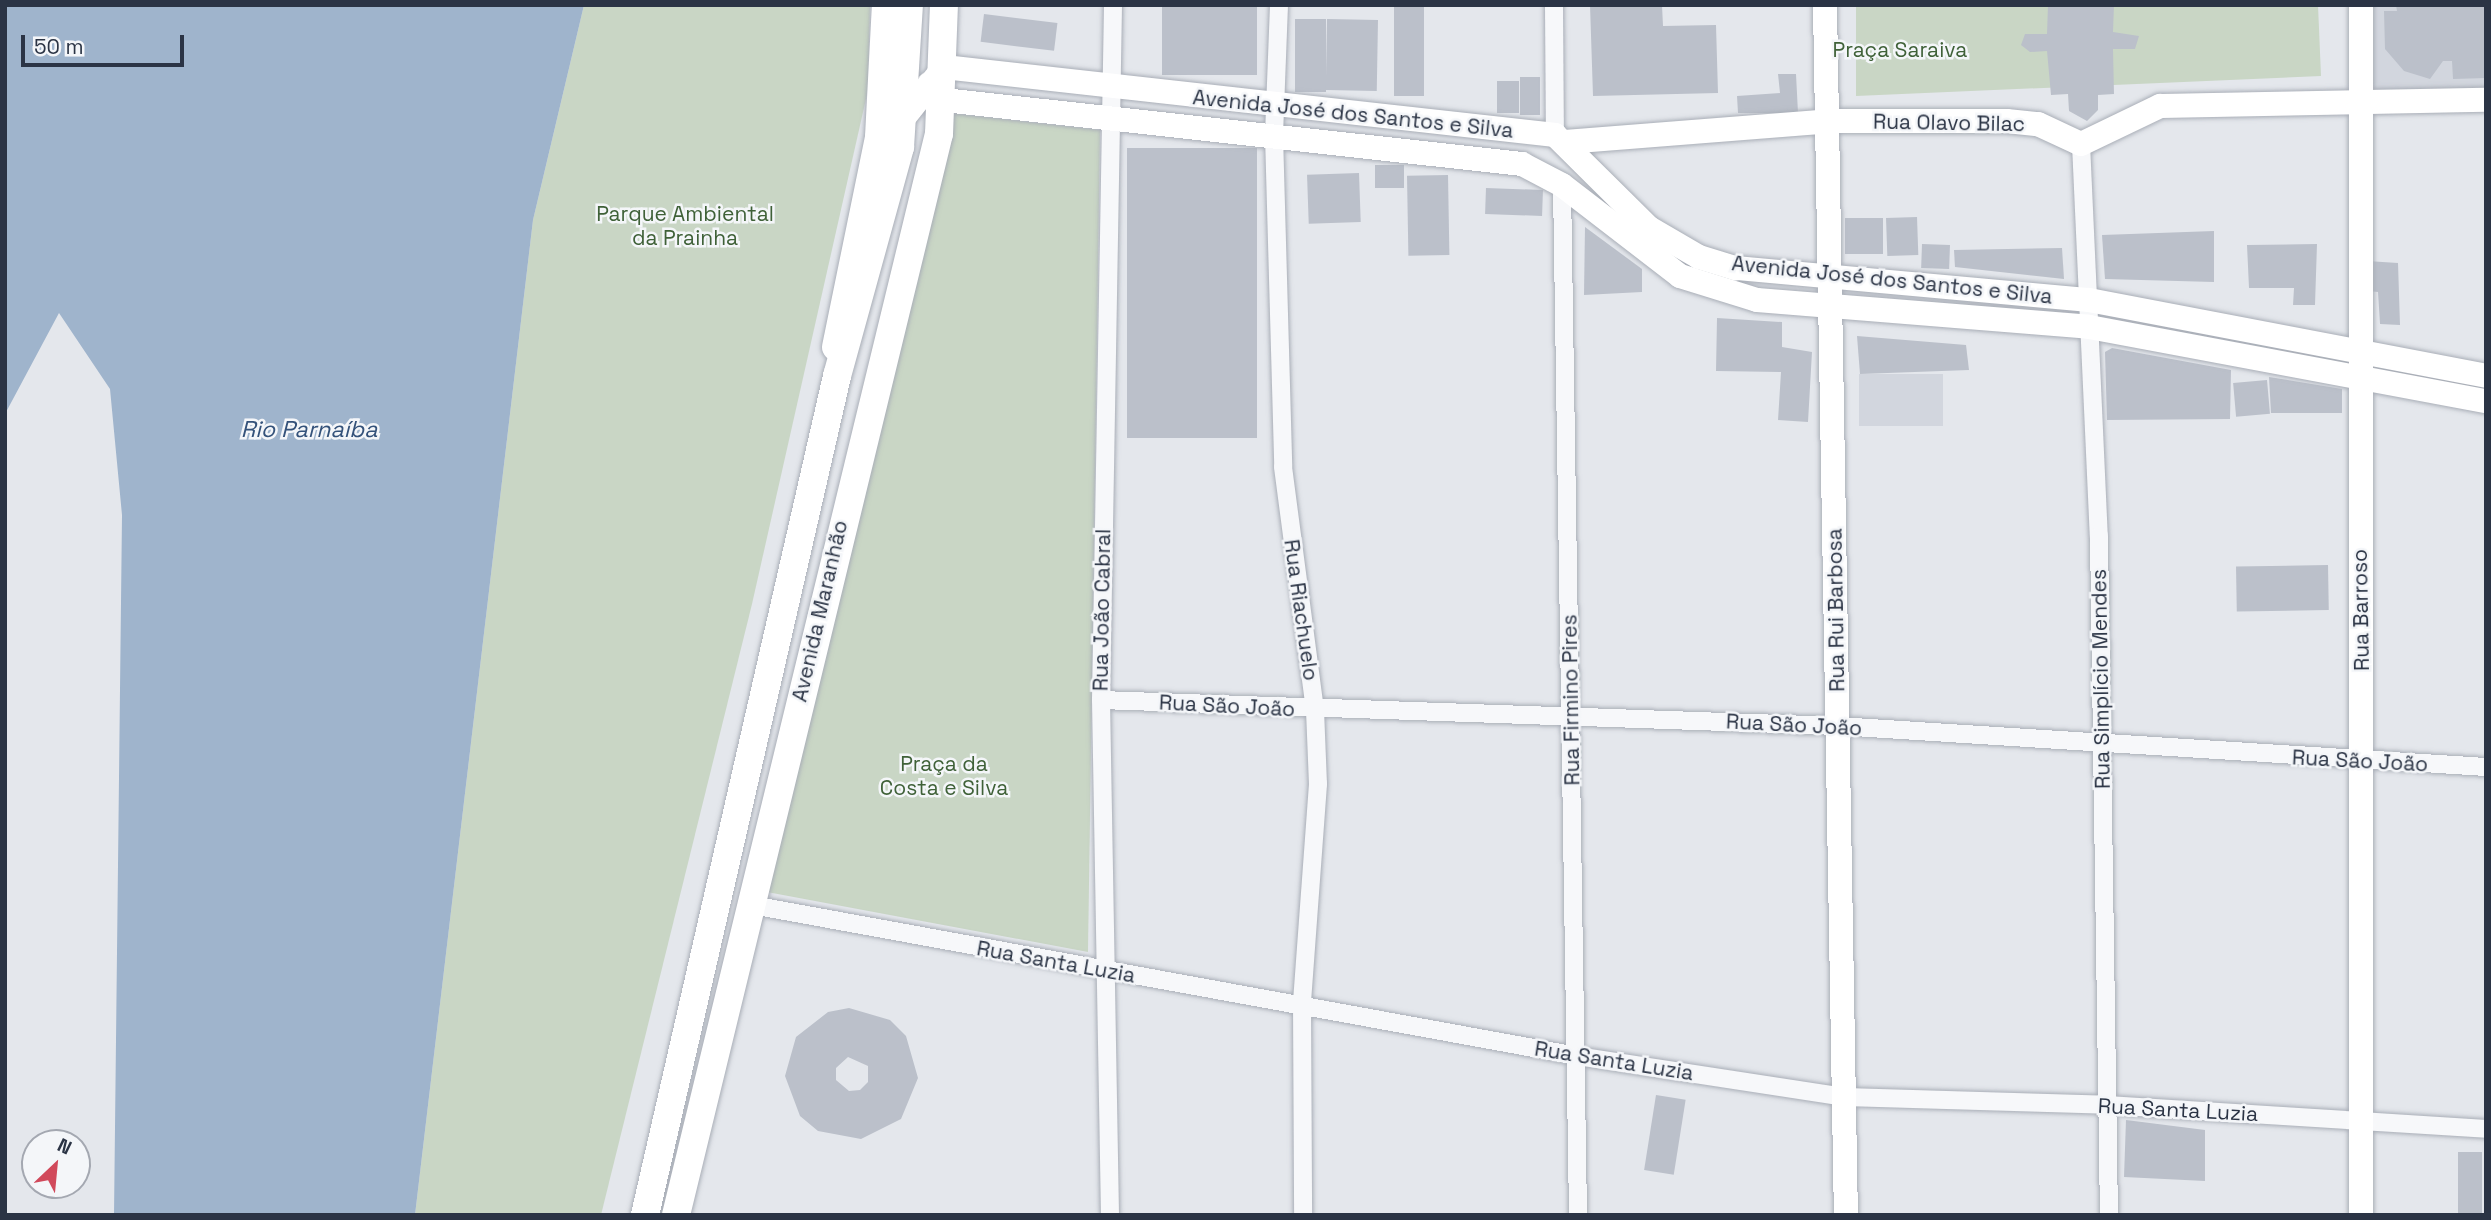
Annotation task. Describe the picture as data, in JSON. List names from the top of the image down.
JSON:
{
  "streets": {
    "main road": ["Avenida Maranhão"],
    "street": [
      "Avenida José dos Santos e Silva",
      "Rua Olavo Bilac",
      "Rua João Cabral",
      "Rua Riachuelo",
      "Rua Rui Barbosa",
      "Rua Barroso",
      "Rua Simplício Mendes",
      "Rua Firmino Pires",
      "Rua São João",
      "Rua Santa Luzia"
    ]
  },
  "crossings": [
    ["Avenida José dos Santos e Silva", "Rua Olavo Bilac"],
    ["Avenida José dos Santos e Silva", "Rua João Cabral"],
    ["Avenida José dos Santos e Silva", "Rua Riachuelo"],
    ["Avenida José dos Santos e Silva", "Rua Rui Barbosa"],
    ["Avenida José dos Santos e Silva", "Rua Barroso"],
    ["Avenida José dos Santos e Silva", "Avenida Maranhão"],
    ["Avenida José dos Santos e Silva", "Rua Simplício Mendes"],
    ["Avenida José dos Santos e Silva", "Rua Firmino Pires"],
    ["Rua Olavo Bilac", "Rua Rui Barbosa"],
    ["Rua Olavo Bilac", "Rua Simplício Mendes"],
    ["Rua João Cabral", "Rua São João"],
    ["Rua João Cabral", "Rua Santa Luzia"],
    ["Rua Riachuelo", "Rua São João"],
    ["Rua Riachuelo", "Rua Santa Luzia"],
    ["Rua Rui Barbosa", "Rua São João"],
    ["Rua Rui Barbosa", "Rua Santa Luzia"],
    ["Rua Barroso", "Rua São João"],
    ["Rua Barroso", "Rua Santa Luzia"],
    ["Avenida Maranhão", "Rua Santa Luzia"],
    ["Rua Simplício Mendes", "Rua São João"],
    ["Rua Simplício Mendes", "Rua Santa Luzia"],
    ["Rua Firmino Pires", "Rua São João"],
    ["Rua Firmino Pires", "Rua Santa Luzia"]
  ],
  "water": ["Rio Parnaíba"],
  "parks": ["Praça Saraiva", "Parque Ambiental da Prainha", "Praça da Costa e Silva"],
  "scale_bar": "50 m",
  "north": "top right"
}
